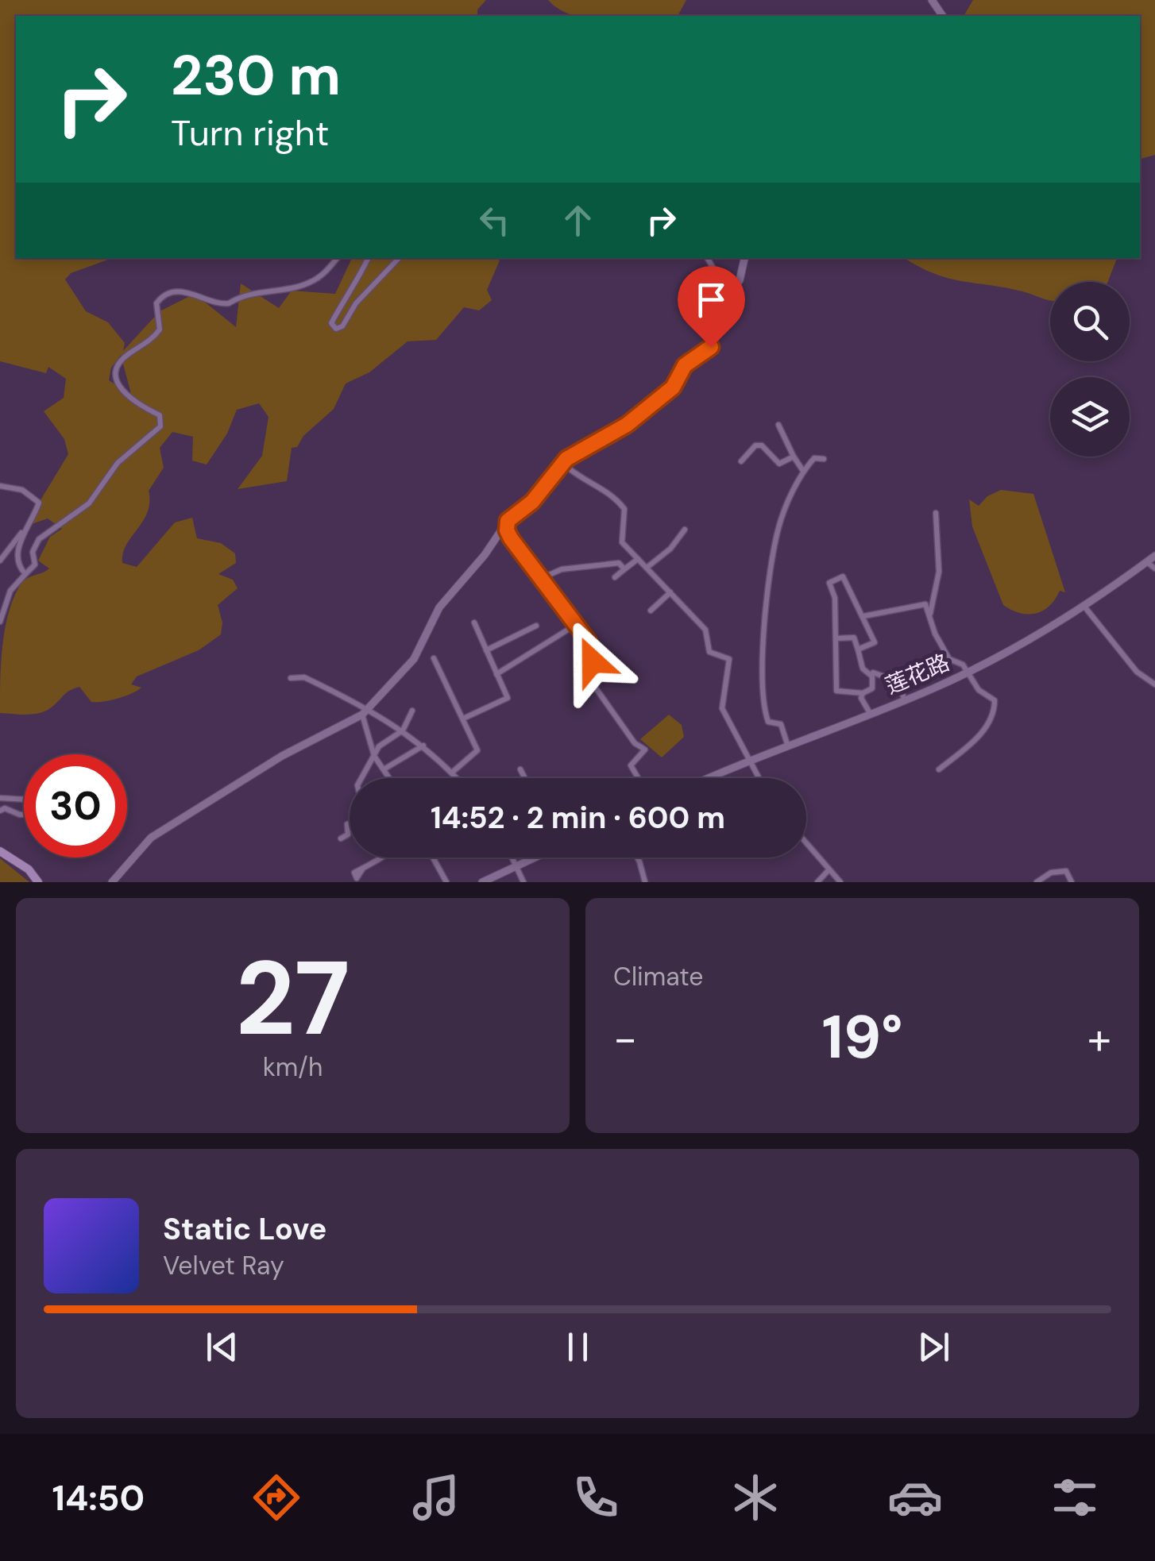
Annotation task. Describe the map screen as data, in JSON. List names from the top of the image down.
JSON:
{
  "streets": {
    "street": ["莲花路"]
  },
  "page": {
    "turn": ["230 m", "Turn right"],
    "limit": "30",
    "trip": "14:52 · 2 min · 600 m",
    "tile": [
      ["27", "km/h"],
      "Climate"
    ],
    "heat": ["−", "19°", "+"],
    "song": ["Static Love", "Velvet Ray"],
    "tabs": "14:50"
  }
}
